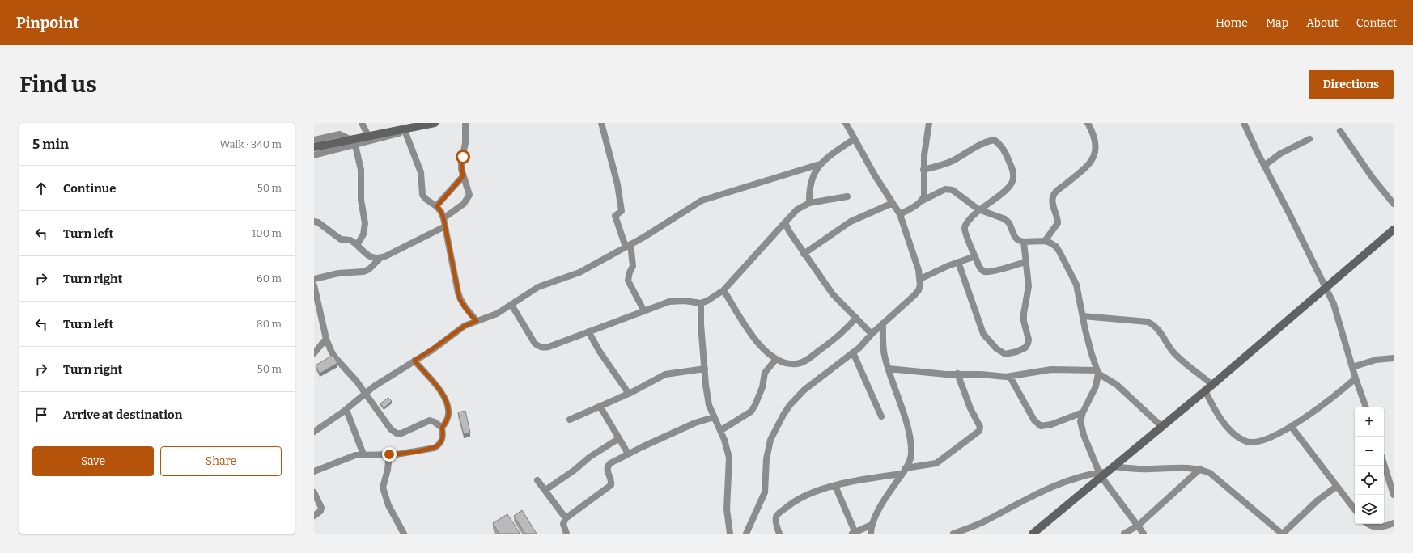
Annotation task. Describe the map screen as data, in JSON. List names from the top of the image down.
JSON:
{
  "page": {
    "header": "Pinpoint",
    "nav": [
      "Home",
      "Map",
      "About",
      "Contact"
    ],
    "buttons": [
      "Directions",
      ["Save", "Share"]
    ],
    "title": "Find us",
    "heading": ["5 min", "Walk · 340 m"],
    "list": [
      ["Continue", "50 m"],
      ["Turn left", "100 m"],
      ["Turn right", "60 m"],
      ["Turn left", "80 m"],
      ["Turn right", "50 m"],
      "Arrive at destination"
    ],
    "map_buttons": ["+", "−"]
  }
}
